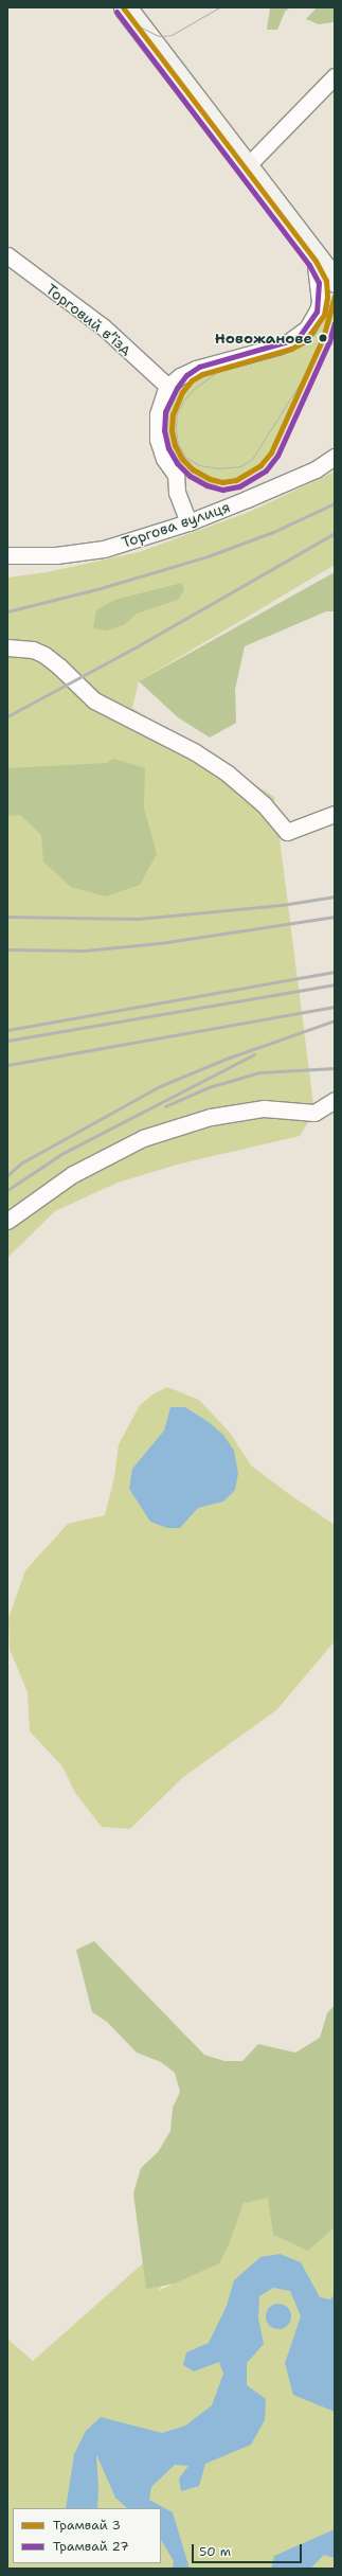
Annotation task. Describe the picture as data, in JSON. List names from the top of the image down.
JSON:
{
  "streets": {
    "street": ["Торговий в’їзд", "Торгова вулиця"]
  },
  "places": ["Новожанове"],
  "lines": ["tram line 3", "tram line 27"],
  "legend": ["Трамвай 3", "Трамвай 27"],
  "scale_bar": "50 m"
}
